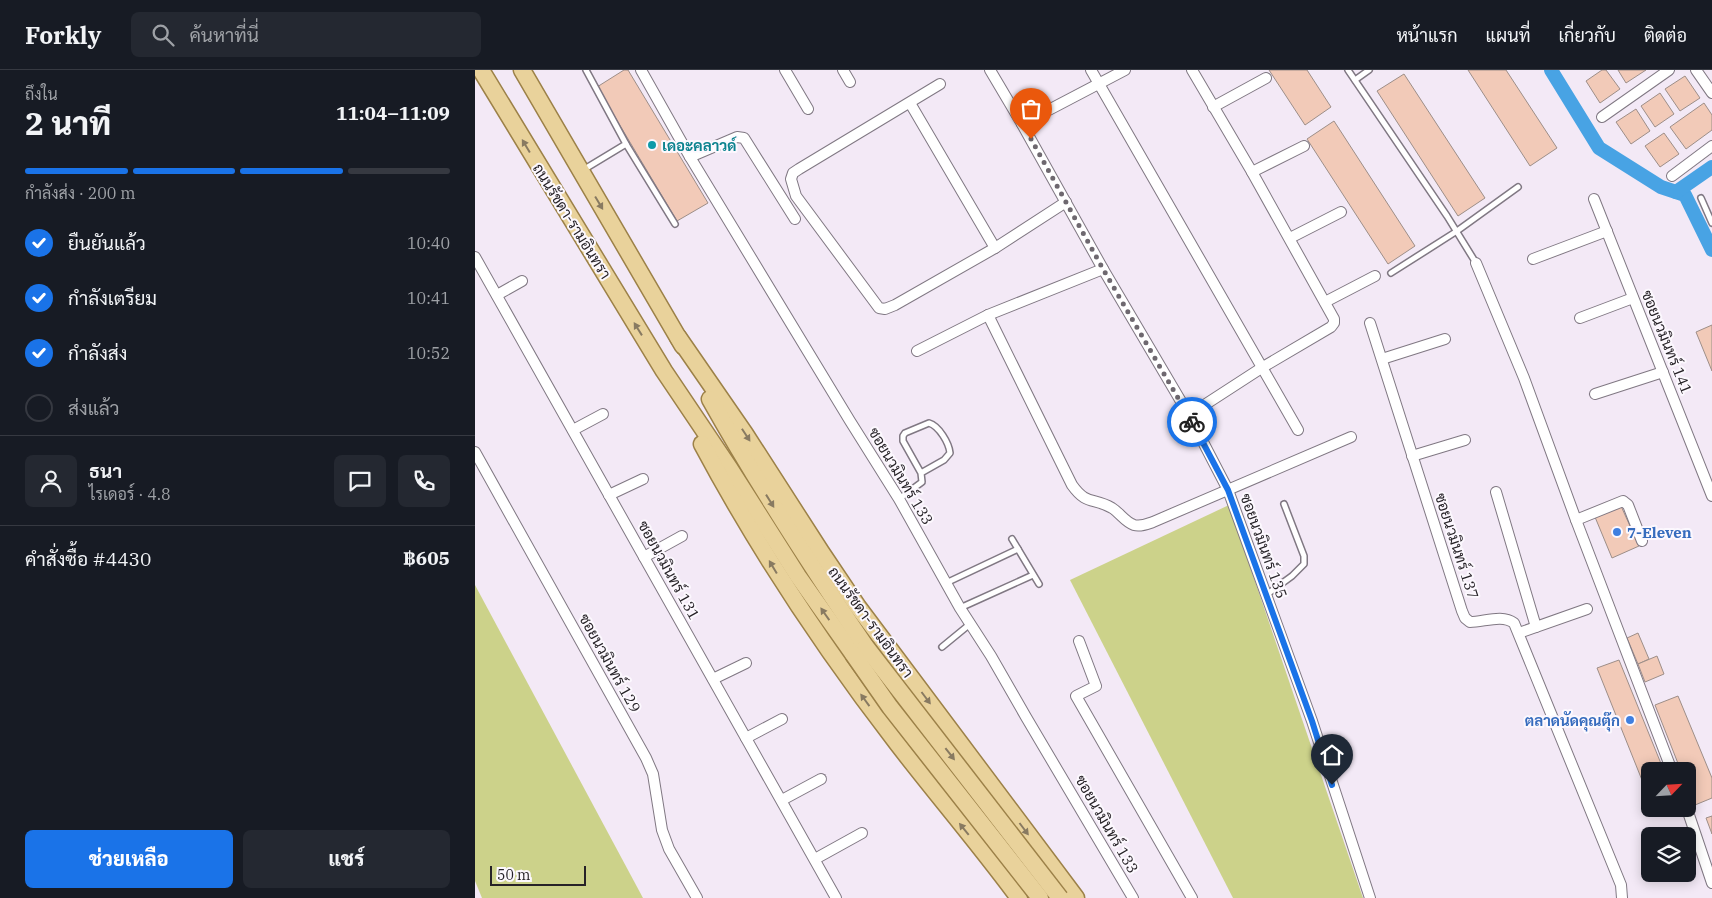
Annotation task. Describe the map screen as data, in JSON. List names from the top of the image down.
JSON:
{
  "streets": {
    "main road": ["ถนนรัชดา-รามอินทรา"],
    "street": [
      "ซอยนวมินทร์ 141",
      "ซอยนวมินทร์ 133",
      "ซอยนวมินทร์ 135",
      "ซอยนวมินทร์ 137",
      "ซอยนวมินทร์ 131",
      "ซอยนวมินทร์ 129"
    ]
  },
  "places": ["เดอะคลาวด์", "7-Eleven", "ตลาดนัดคุณตุ๊ก"],
  "scale_bar": "50 m",
  "north": "top right",
  "page": {
    "header": "Forkly",
    "search": "ค้นหาที่นี่",
    "nav": [
      "หน้าแรก",
      "แผนที่",
      "เกี่ยวกับ",
      "ติดต่อ"
    ],
    "heading": ["2 นาที", "ถึงใน", "11:04–11:09"],
    "panel": [
      "ธนา",
      "ไรเดอร์ · 4.8",
      "คำสั่งซื้อ #4430",
      "฿605"
    ],
    "bar": "กำลังส่ง · 200 m",
    "list": [
      ["ยืนยันแล้ว", "10:40"],
      ["กำลังเตรียม", "10:41"],
      ["กำลังส่ง", "10:52"],
      "ส่งแล้ว"
    ],
    "buttons": ["ช่วยเหลือ", "แชร์"],
    "scale": "50 m"
  }
}
